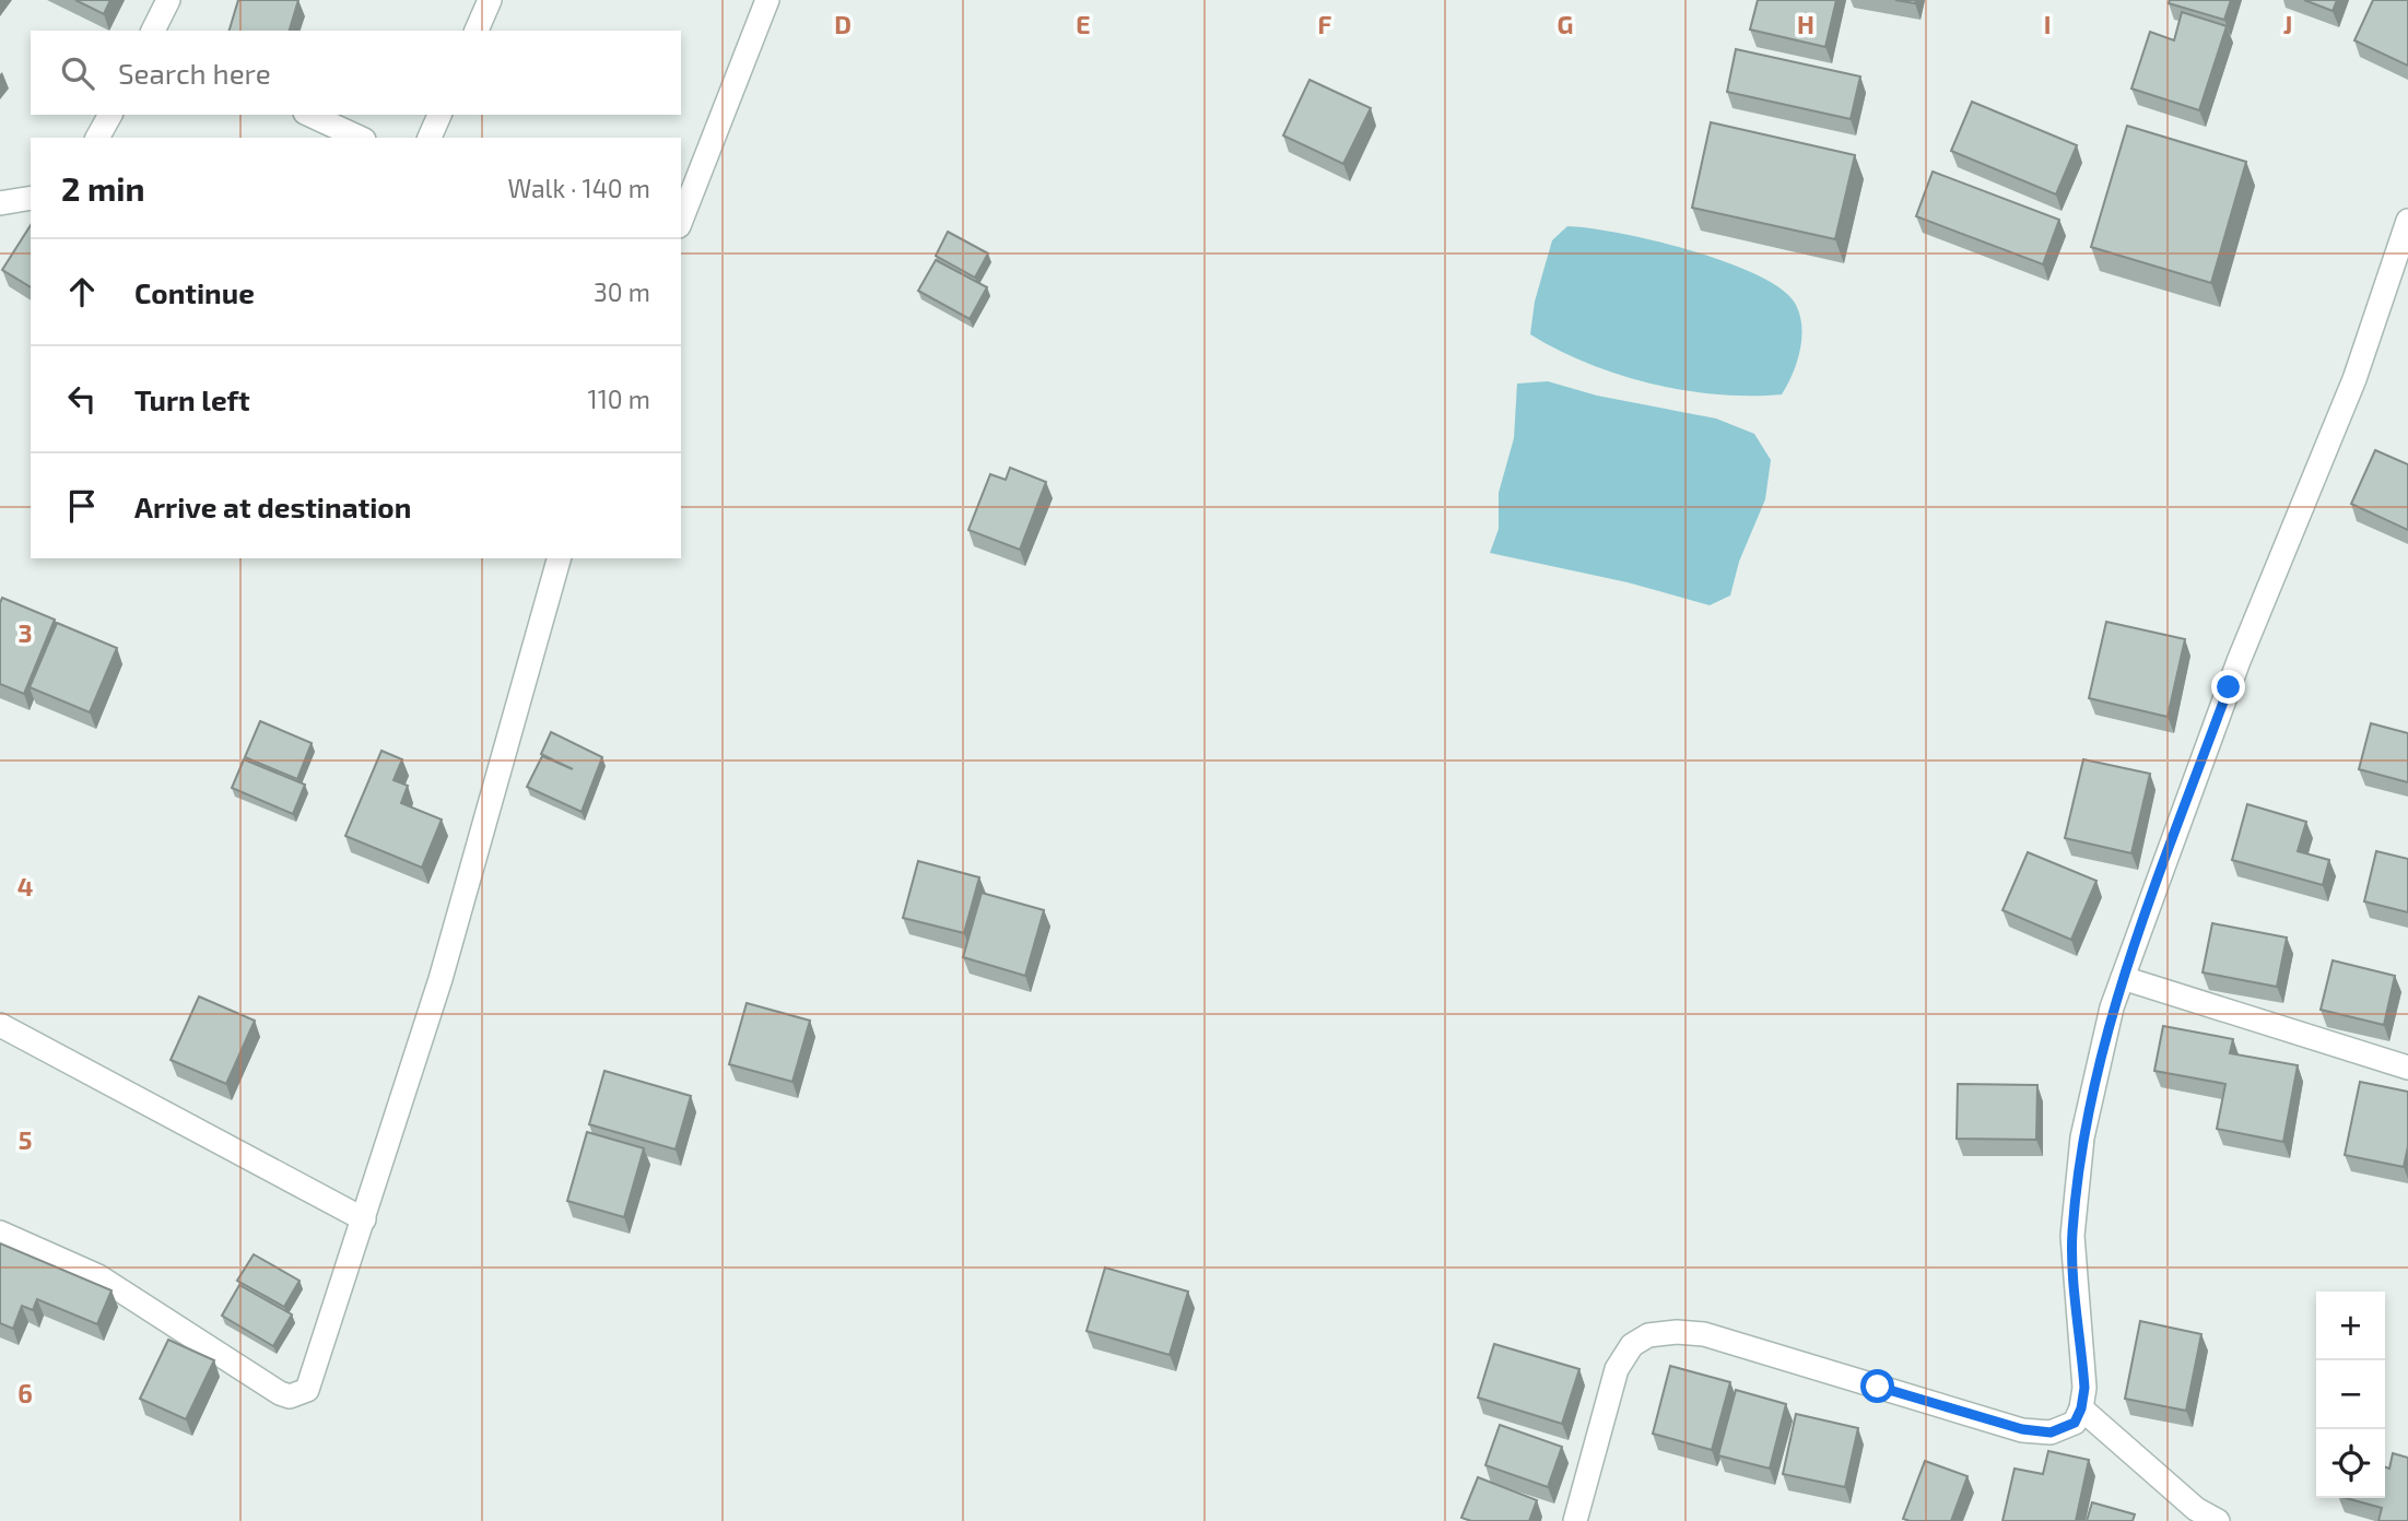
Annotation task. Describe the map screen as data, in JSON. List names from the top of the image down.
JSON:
{
  "page": {
    "search": "Search here",
    "heading": ["2 min", "Walk · 140 m"],
    "list": [
      ["Continue", "30 m"],
      ["Turn left", "110 m"],
      "Arrive at destination"
    ],
    "map_buttons": ["+", "−"]
  },
  "grid": {
    "columns": [
      "D",
      "E",
      "F",
      "G",
      "H",
      "I",
      "J"
    ],
    "rows": [
      "3",
      "4",
      "5",
      "6"
    ]
  }
}
